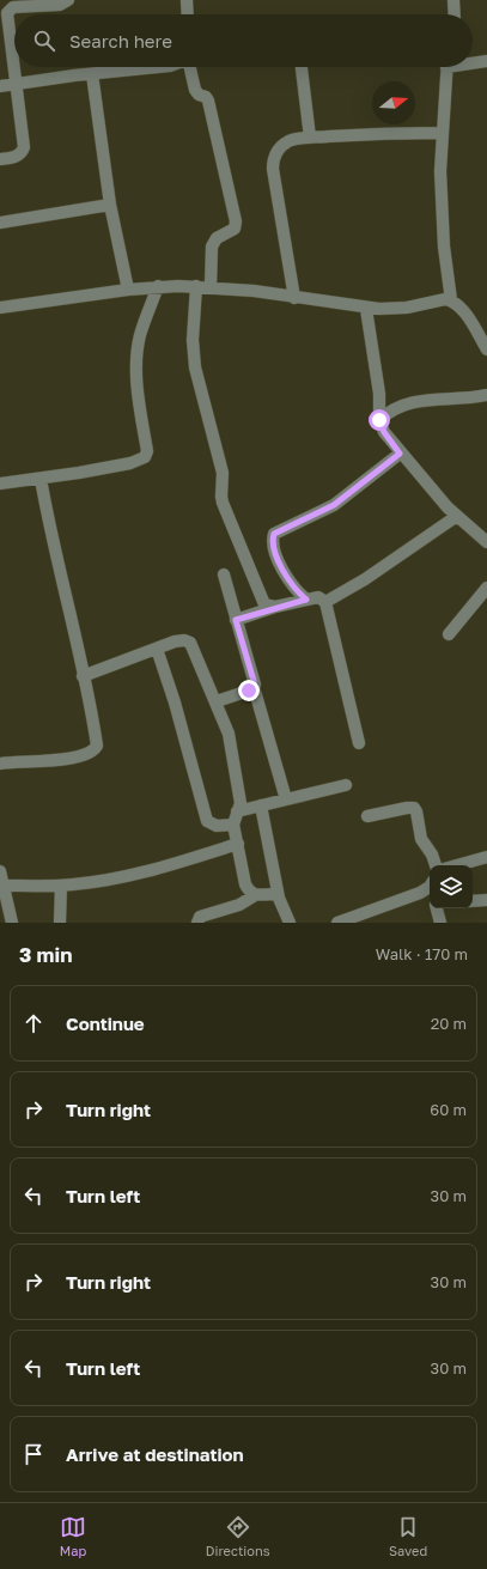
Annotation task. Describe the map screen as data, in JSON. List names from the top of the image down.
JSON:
{
  "north": "right",
  "page": {
    "search": "Search here",
    "heading": ["3 min", "Walk · 170 m"],
    "list": [
      ["Continue", "20 m"],
      ["Turn right", "60 m"],
      ["Turn left", "30 m"],
      ["Turn right", "30 m"],
      ["Turn left", "30 m"],
      "Arrive at destination"
    ],
    "nav": ["Map", "Directions", "Saved"]
  }
}
